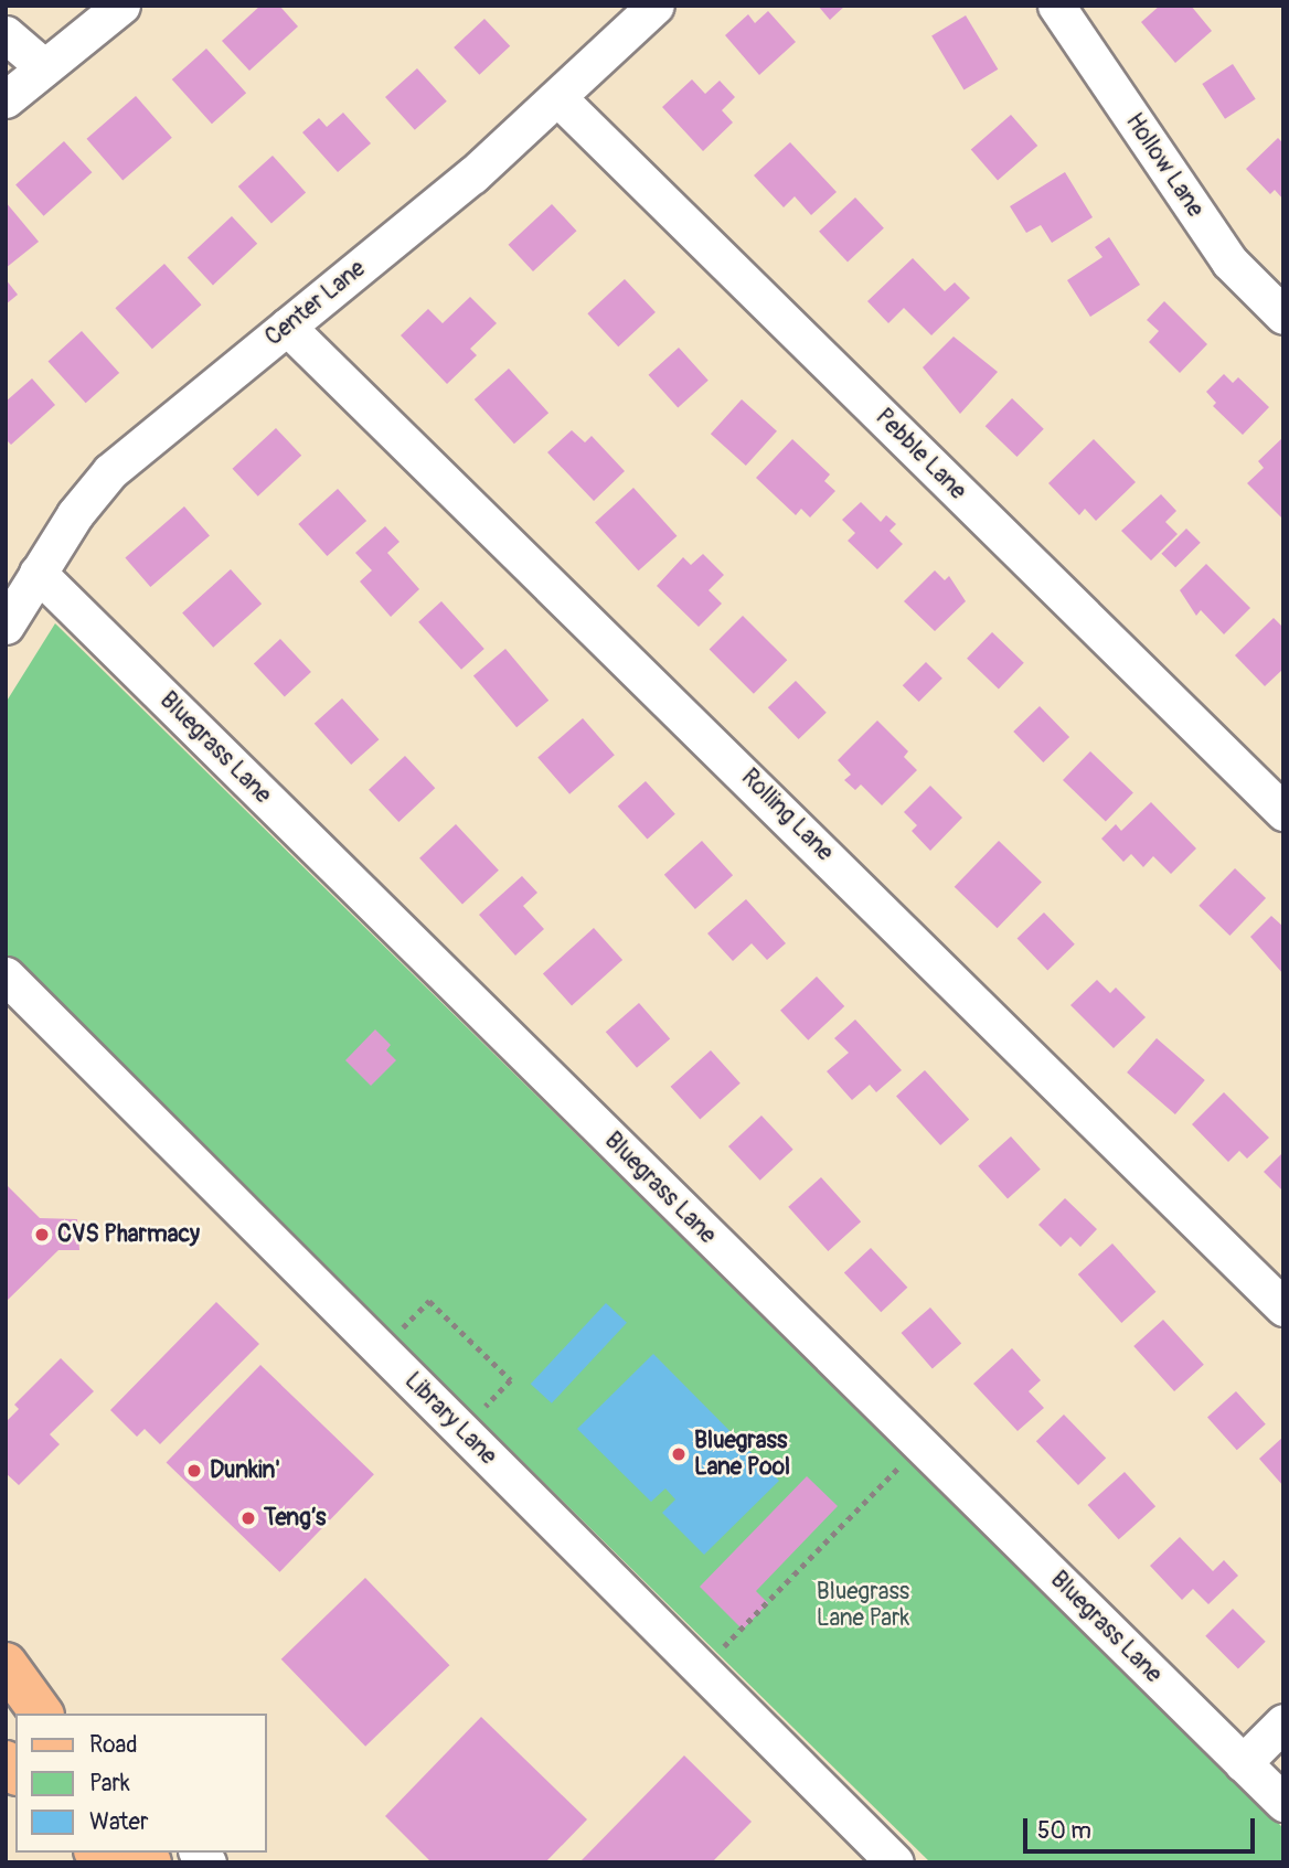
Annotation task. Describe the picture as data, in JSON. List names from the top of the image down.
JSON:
{
  "streets": {
    "street": [
      "Hollow Lane",
      "Center Lane",
      "Pebble Lane",
      "Bluegrass Lane",
      "Rolling Lane",
      "Library Lane"
    ]
  },
  "crossings": [
    ["Center Lane", "Pebble Lane"],
    ["Center Lane", "Bluegrass Lane"],
    ["Center Lane", "Rolling Lane"]
  ],
  "parks": ["Bluegrass Lane Park"],
  "places": [
    "CVS Pharmacy",
    "Bluegrass Lane Pool",
    "Dunkin'",
    "Teng’s"
  ],
  "legend": ["Road", "Park", "Water"],
  "scale_bar": "50 m"
}
